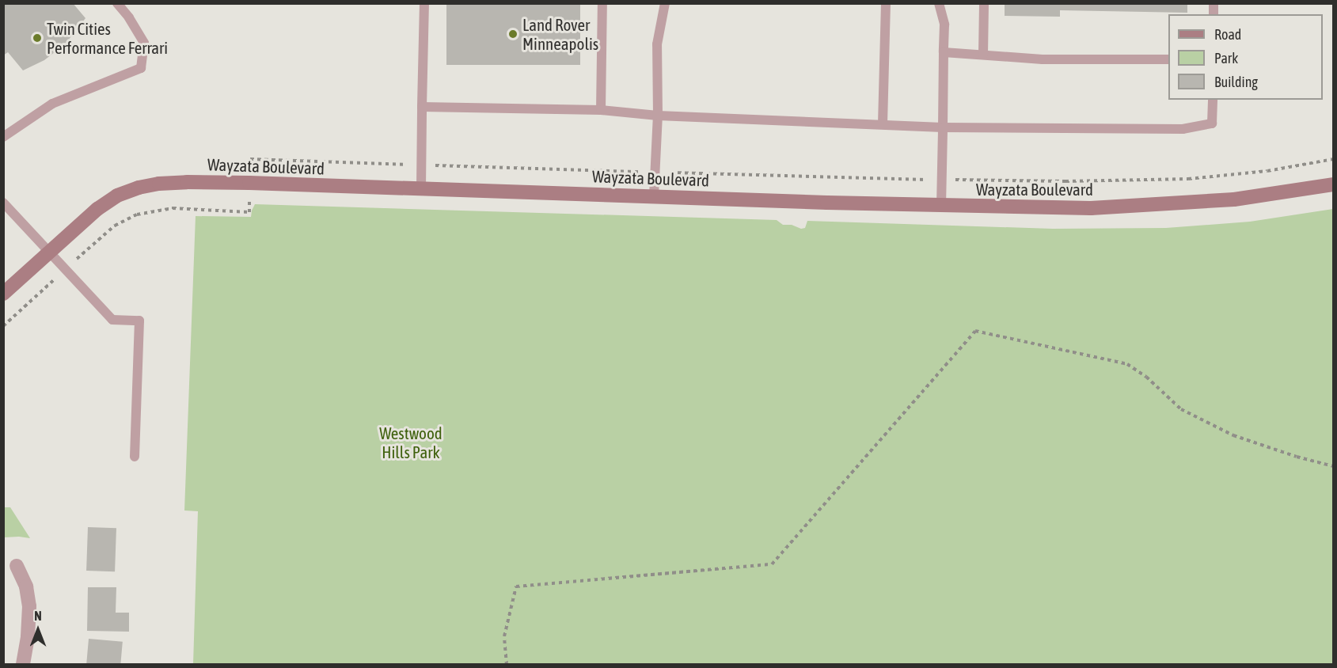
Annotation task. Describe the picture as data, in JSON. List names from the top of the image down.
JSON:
{
  "streets": {
    "street": ["Wayzata Boulevard"]
  },
  "parks": ["Westwood Hills Park"],
  "places": ["Land Rover Minneapolis", "Twin Cities Performance Ferrari"],
  "legend": ["Road", "Park", "Building"],
  "north": "top"
}
